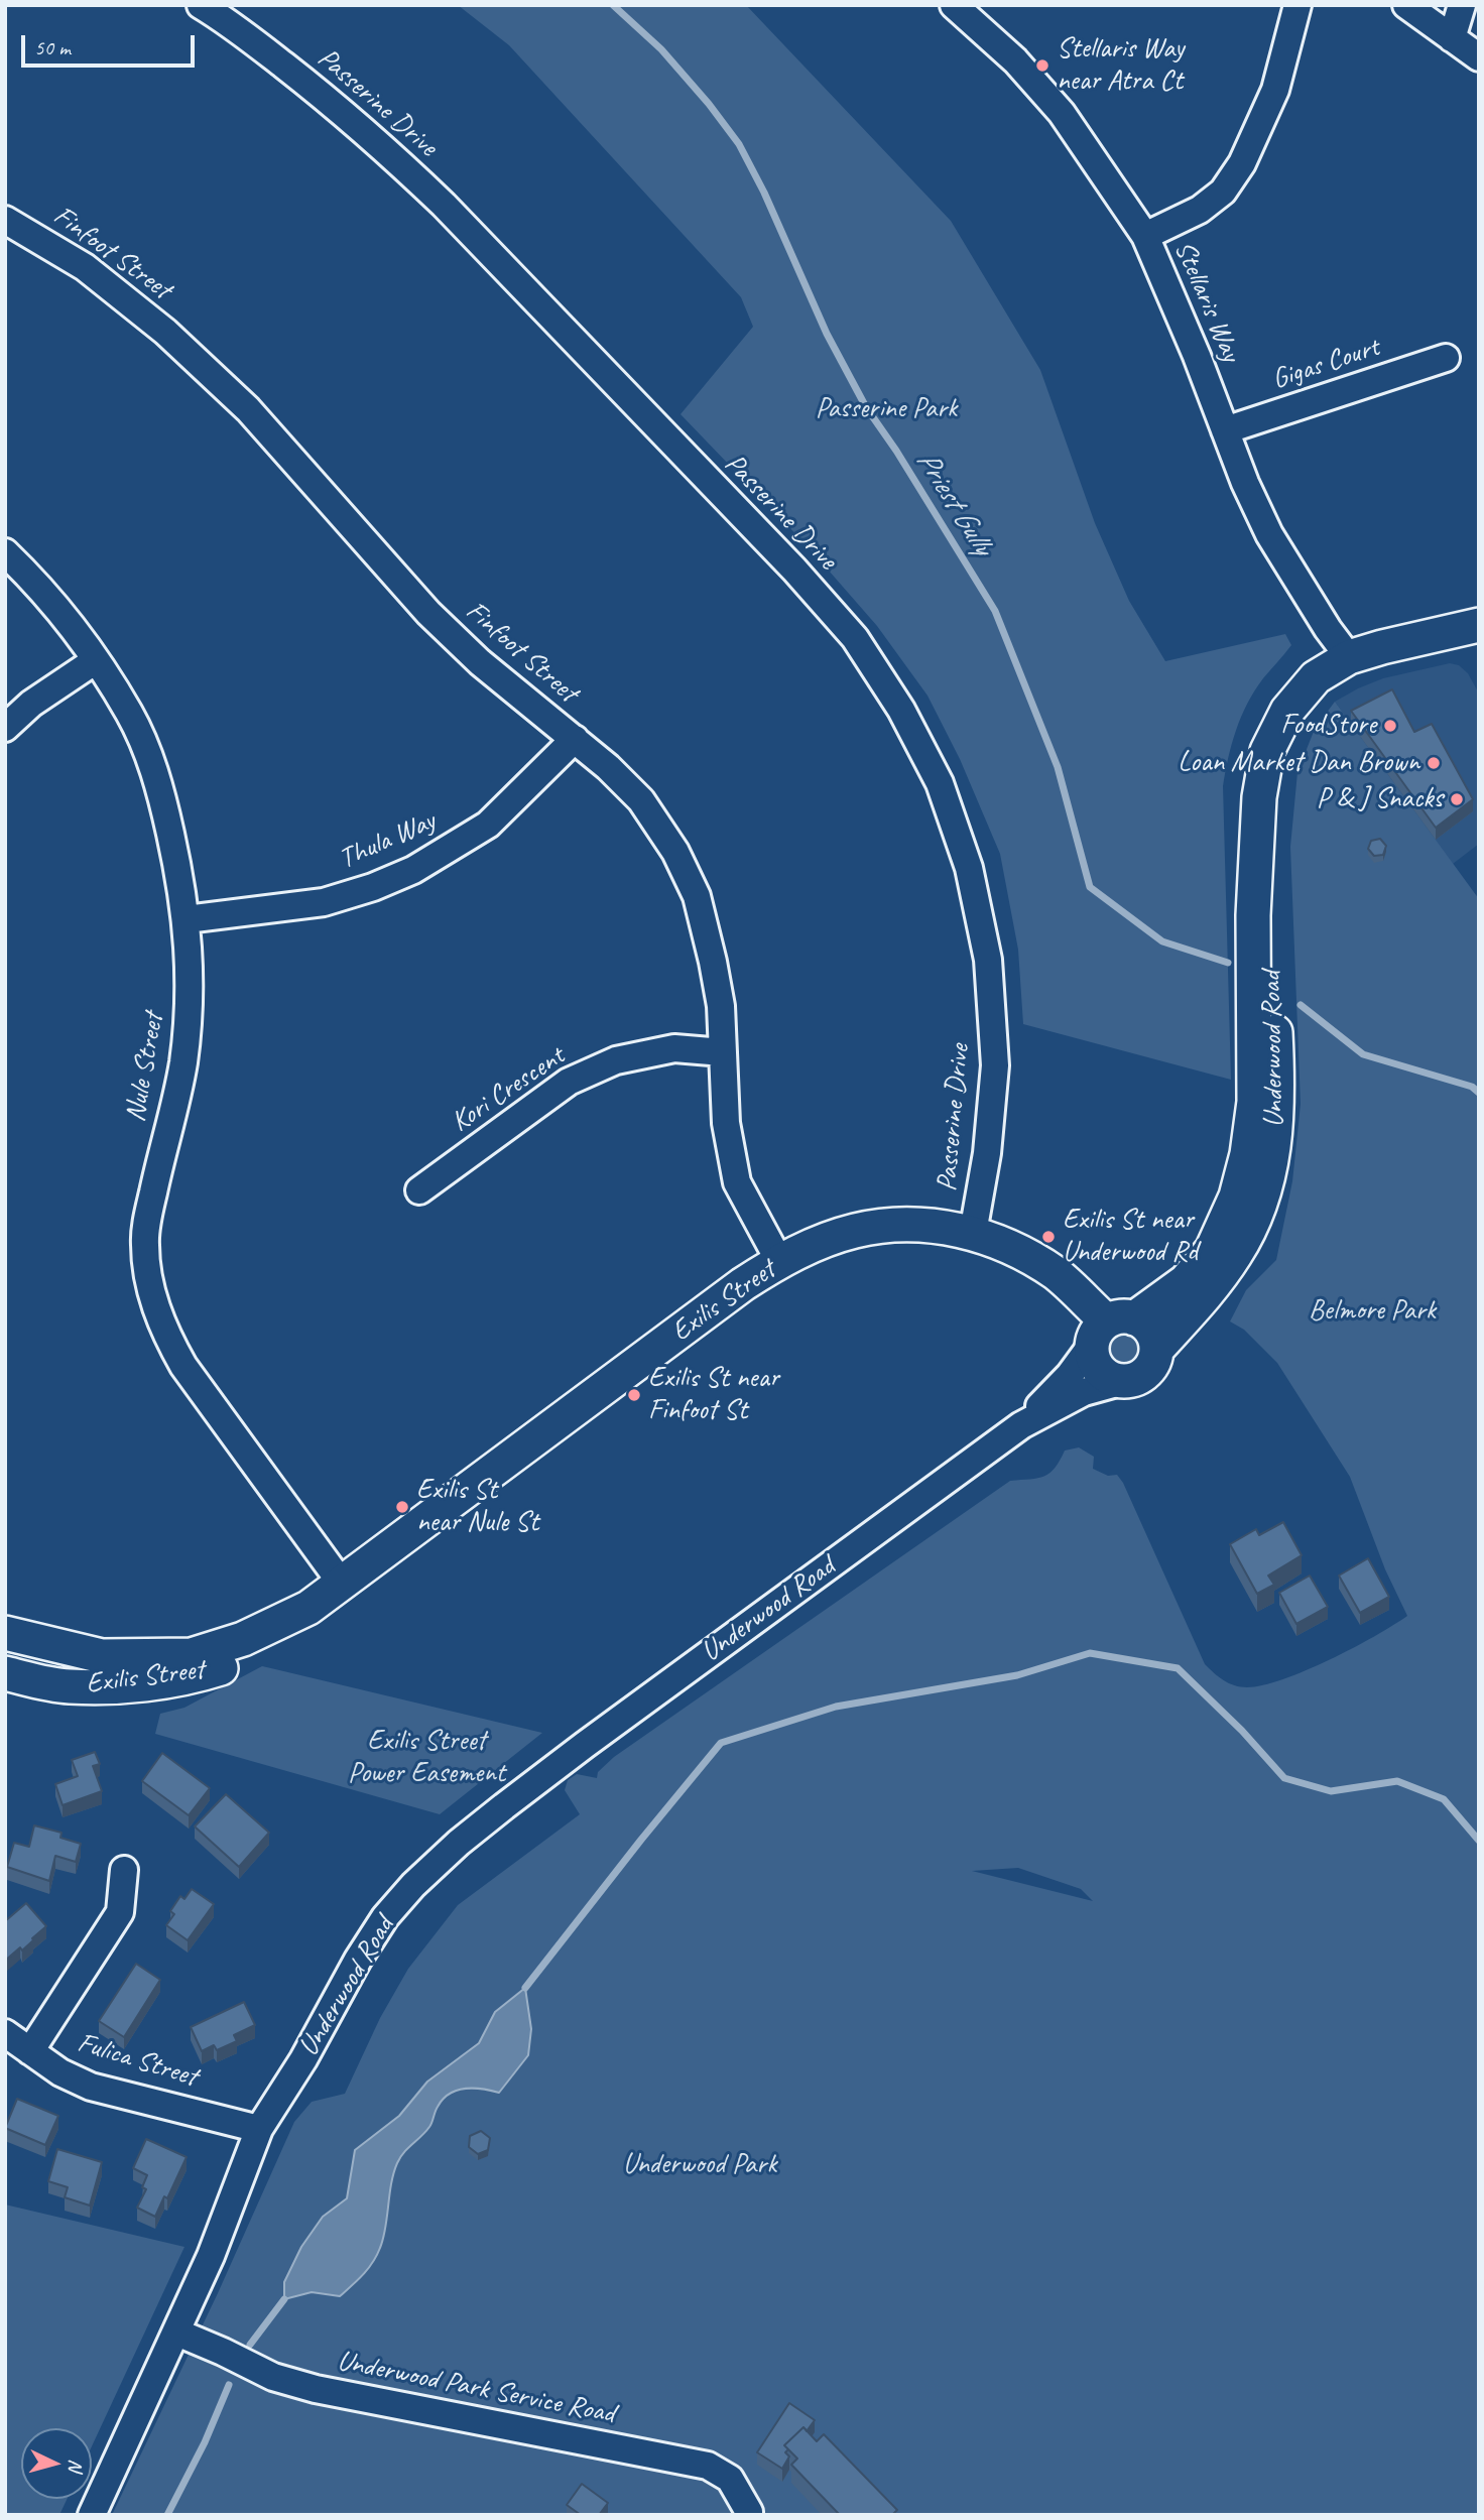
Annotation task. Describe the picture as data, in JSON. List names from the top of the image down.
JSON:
{
  "streets": {
    "street": [
      "Passerine Drive",
      "Finfoot Street",
      "Stellaris Way",
      "Gigas Court",
      "Thula Way",
      "Underwood Road",
      "Nule Street",
      "Kori Crescent",
      "Exilis Street",
      "Fulica Street",
      "Underwood Park Service Road"
    ]
  },
  "crossings": [
    ["Passerine Drive", "Exilis Street"],
    ["Finfoot Street", "Thula Way"],
    ["Finfoot Street", "Kori Crescent"],
    ["Finfoot Street", "Exilis Street"],
    ["Stellaris Way", "Gigas Court"],
    ["Stellaris Way", "Underwood Road"],
    ["Thula Way", "Nule Street"],
    ["Underwood Road", "Exilis Street"],
    ["Underwood Road", "Fulica Street"],
    ["Underwood Road", "Underwood Park Service Road"],
    ["Nule Street", "Exilis Street"]
  ],
  "water": ["Priest Gully"],
  "parks": [
    "Passerine Park",
    "Belmore Park",
    "Exilis Street Power Easement",
    "Underwood Park"
  ],
  "places": [
    "Stellaris Way near Atra Ct",
    "FoodStore",
    "Loan Market Dan Brown",
    "P & J Snacks",
    "Exilis St near Underwood Rd",
    "Exilis St near Finfoot St",
    "Exilis St near Nule St"
  ],
  "scale_bar": "50 m",
  "north": "right"
}
